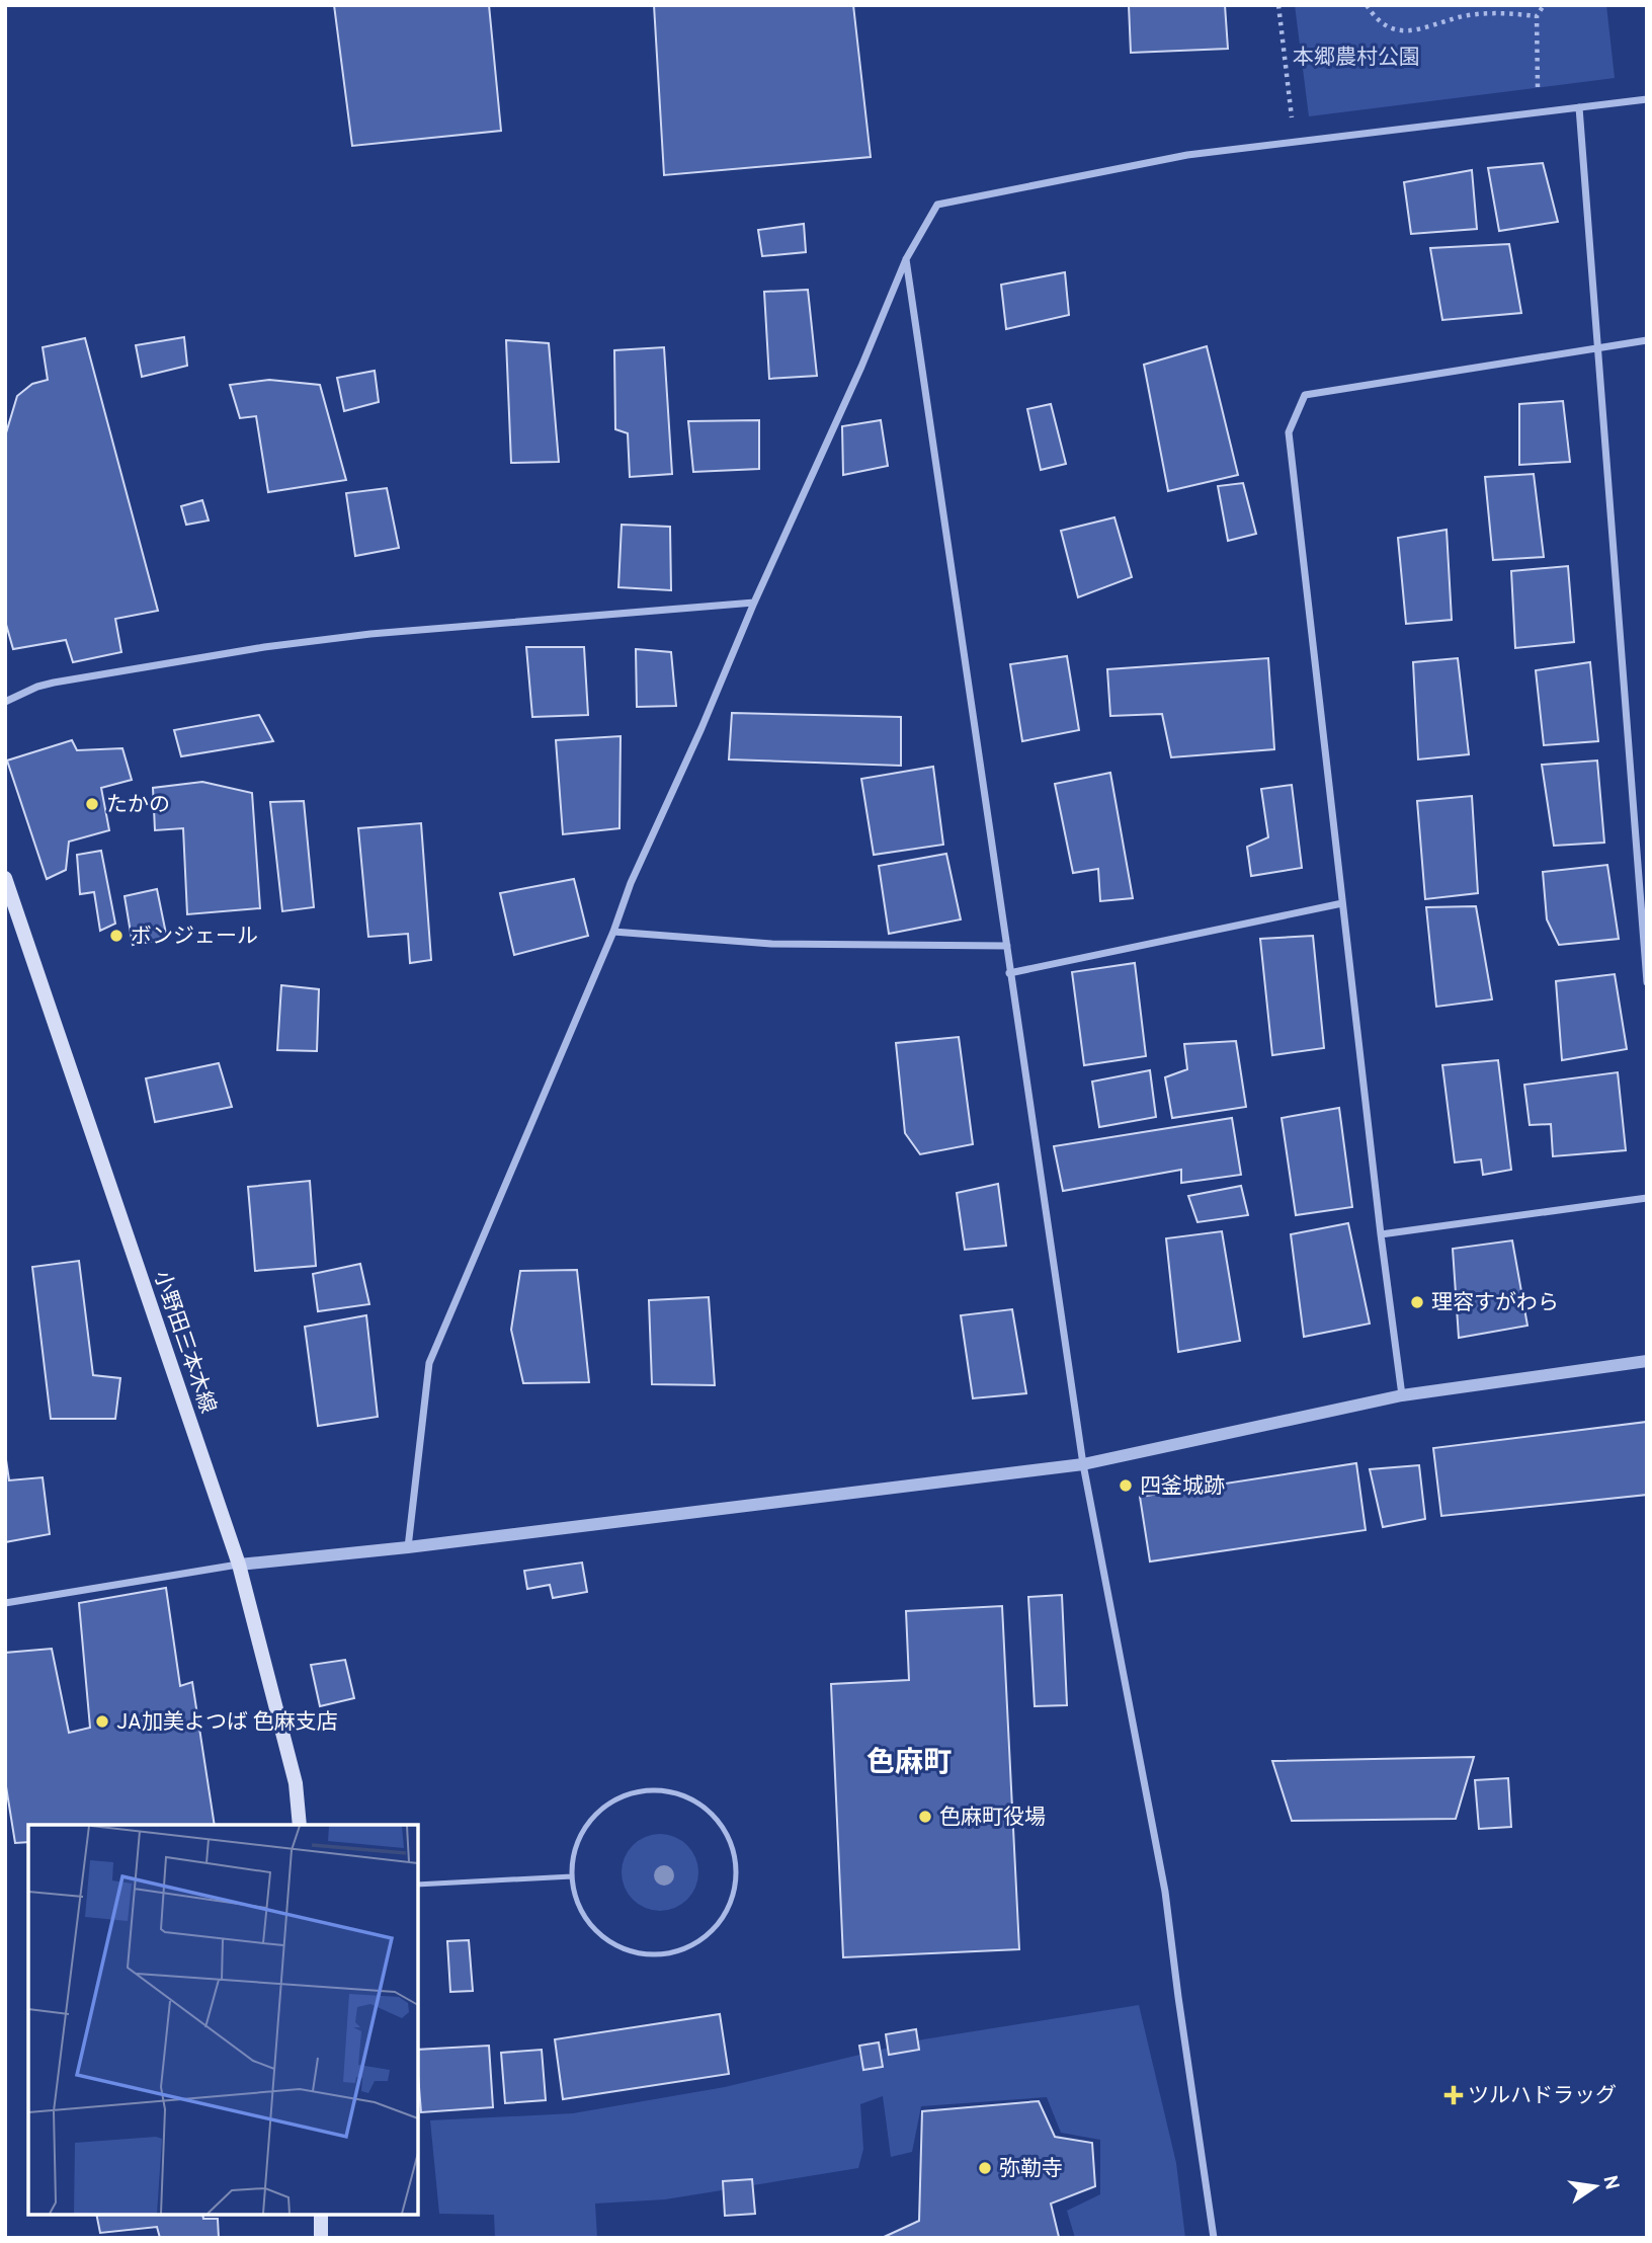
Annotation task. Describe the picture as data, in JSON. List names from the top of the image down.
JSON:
{
  "streets": {
    "main road": ["小野田三本木線"]
  },
  "districts": ["色麻町"],
  "parks": ["本郷農村公園"],
  "places": {
    "other": [
      "たかの",
      "ボンジェール",
      "理容すがわら",
      "四釜城跡",
      "JA加美よつば 色麻支店",
      "色麻町役場",
      "弥勒寺"
    ],
    "health": ["ツルハドラッグ"]
  },
  "north": "right"
}
